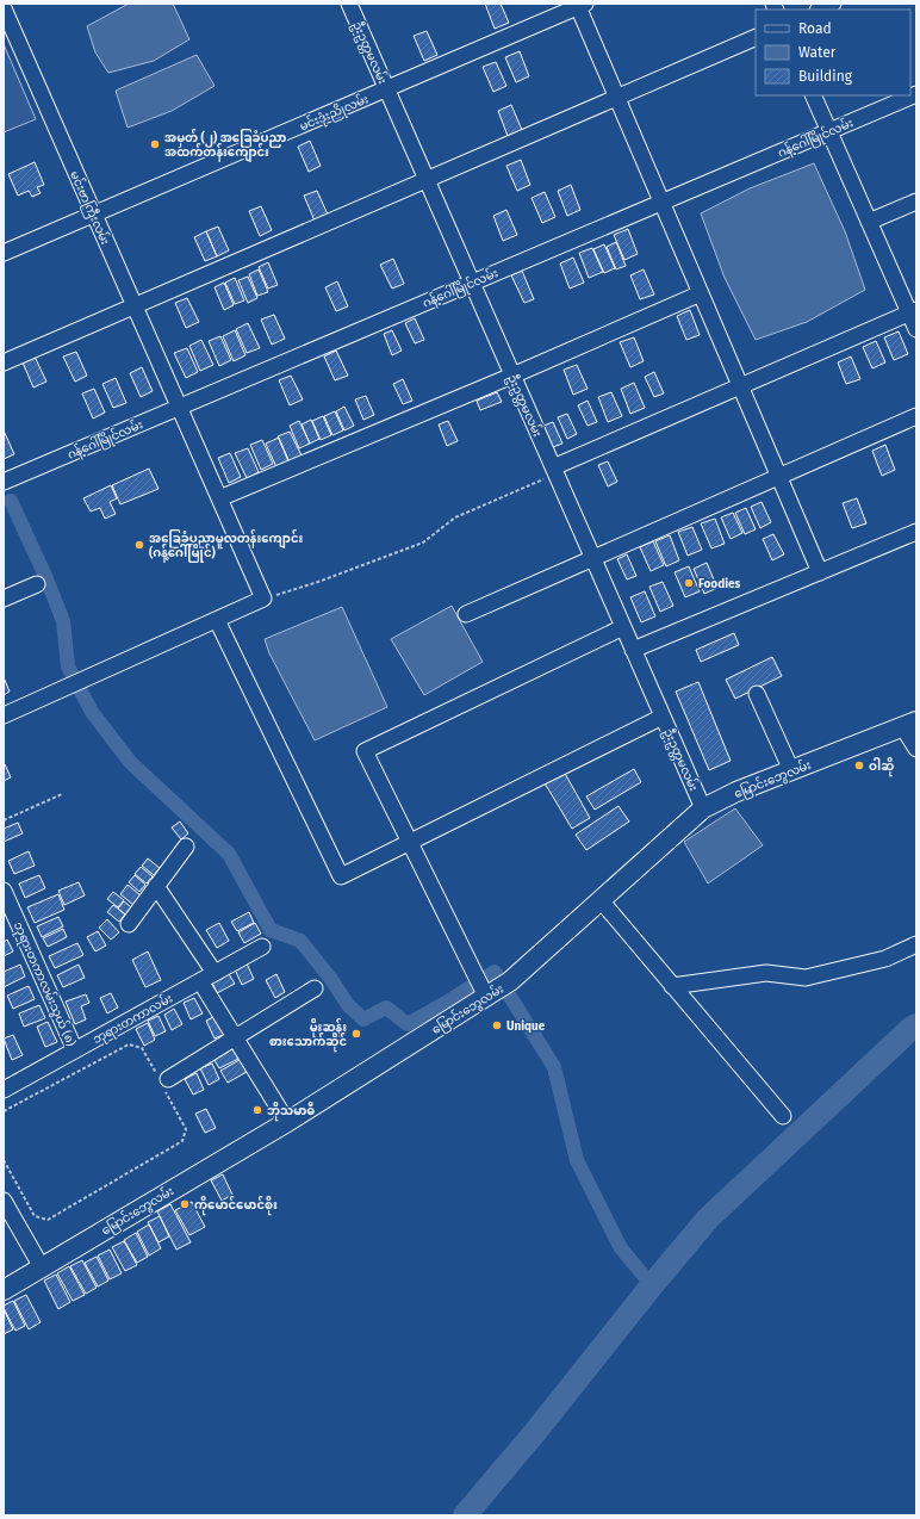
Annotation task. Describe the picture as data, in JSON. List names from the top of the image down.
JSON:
{
  "streets": {
    "main road": ["မြောင်းဘွေလမ်း"],
    "street": [
      "ဦးဥတ္တမလမ်း",
      "မင်းဒုံးညိုလမ်း",
      "ဂန့်ဂေါ်မြိုင်လမ်း",
      "မင်းဗာကြီးလမ်း",
      "ဘုရားတကာလမ်းသွယ် (၈)",
      "ဘုရားတကာလမ်း"
    ]
  },
  "crossings": [
    ["ဦးဥတ္တမလမ်း", "မင်းဒုံးညိုလမ်း"],
    ["ဦးဥတ္တမလမ်း", "ဂန့်ဂေါ်မြိုင်လမ်း"],
    ["ဦးဥတ္တမလမ်း", "မြောင်းဘွေလမ်း"],
    ["မင်းဒုံးညိုလမ်း", "မင်းဗာကြီးလမ်း"],
    ["ဂန့်ဂေါ်မြိုင်လမ်း", "မင်းဗာကြီးလမ်း"],
    ["ဘုရားတကာလမ်းသွယ် (၈)", "ဘုရားတကာလမ်း"]
  ],
  "places": [
    "အမှတ် (၂) အခြေခံပညာ အထက်တန်းကျောင်း",
    "အခြေခံပညာမူလတန်းကျောင်း (ဂန့်ဂေါ်မြိုင်)",
    "Foodies",
    "ဝါဆို",
    "Unique",
    "မိုးဆန်း စားသောက်ဆိုင်",
    "ဘိုသမာဓီ",
    "ကိုမောင်မောင်စိုး"
  ],
  "legend": ["Road", "Water", "Building"]
}
